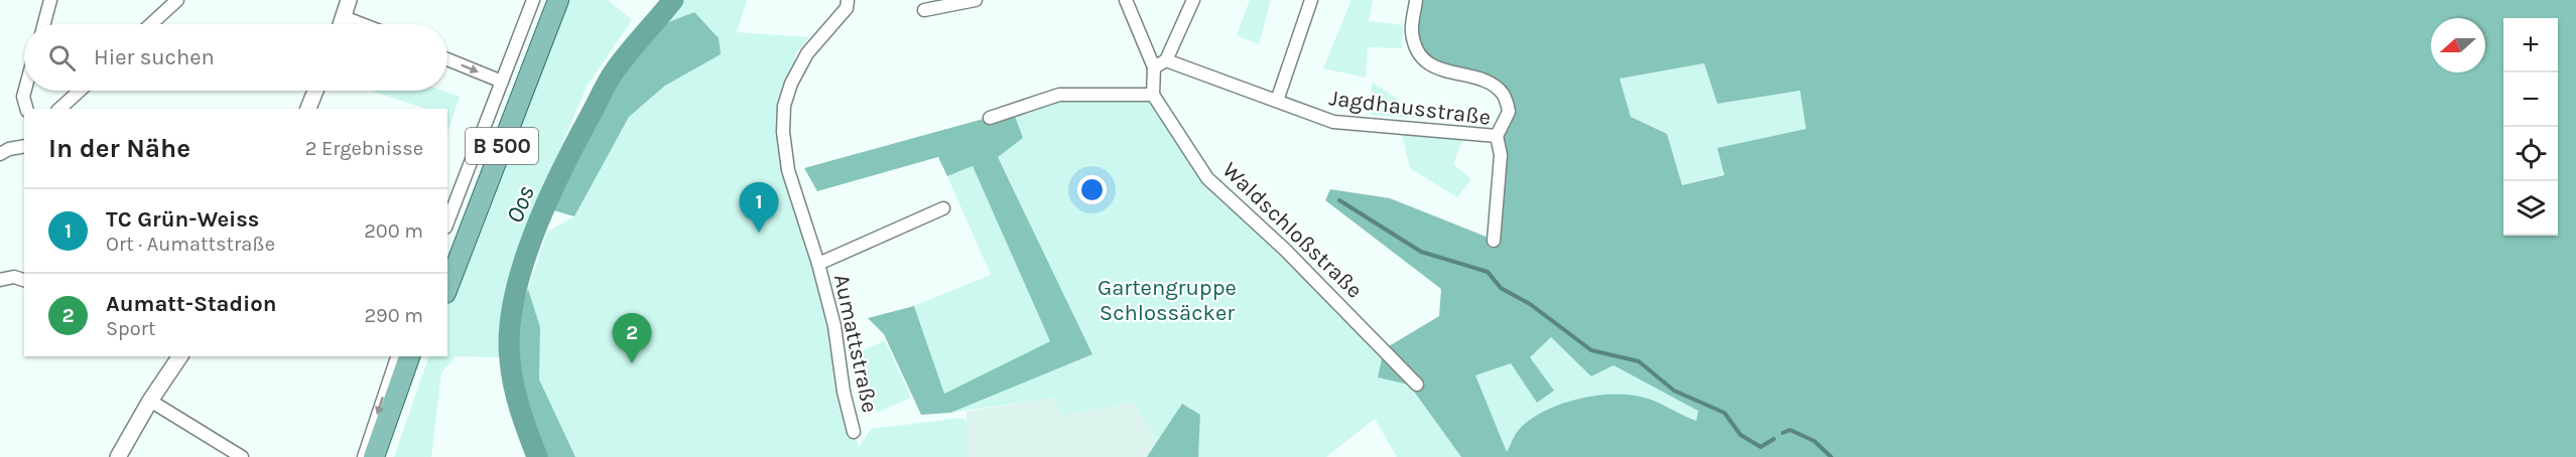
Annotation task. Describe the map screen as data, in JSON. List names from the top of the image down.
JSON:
{
  "streets": {
    "main road": ["B 500"],
    "street": ["Jagdhausstraße", "Waldschloßstraße", "Aumattstraße"]
  },
  "water": ["Oos"],
  "parks": ["Gartengruppe Schlossäcker"],
  "north": "left",
  "page": {
    "map_buttons": ["+", "−"],
    "search": "Hier suchen",
    "heading": ["In der Nähe", "2 Ergebnisse"],
    "pins": ["1", "2"],
    "list": [
      {
        "mark": "1",
        "name": "TC Grün-Weiss",
        "note": "Ort · Aumattstraße",
        "value": "200 m"
      },
      {
        "mark": "2",
        "name": "Aumatt-Stadion",
        "note": "Sport",
        "value": "290 m"
      }
    ]
  }
}
